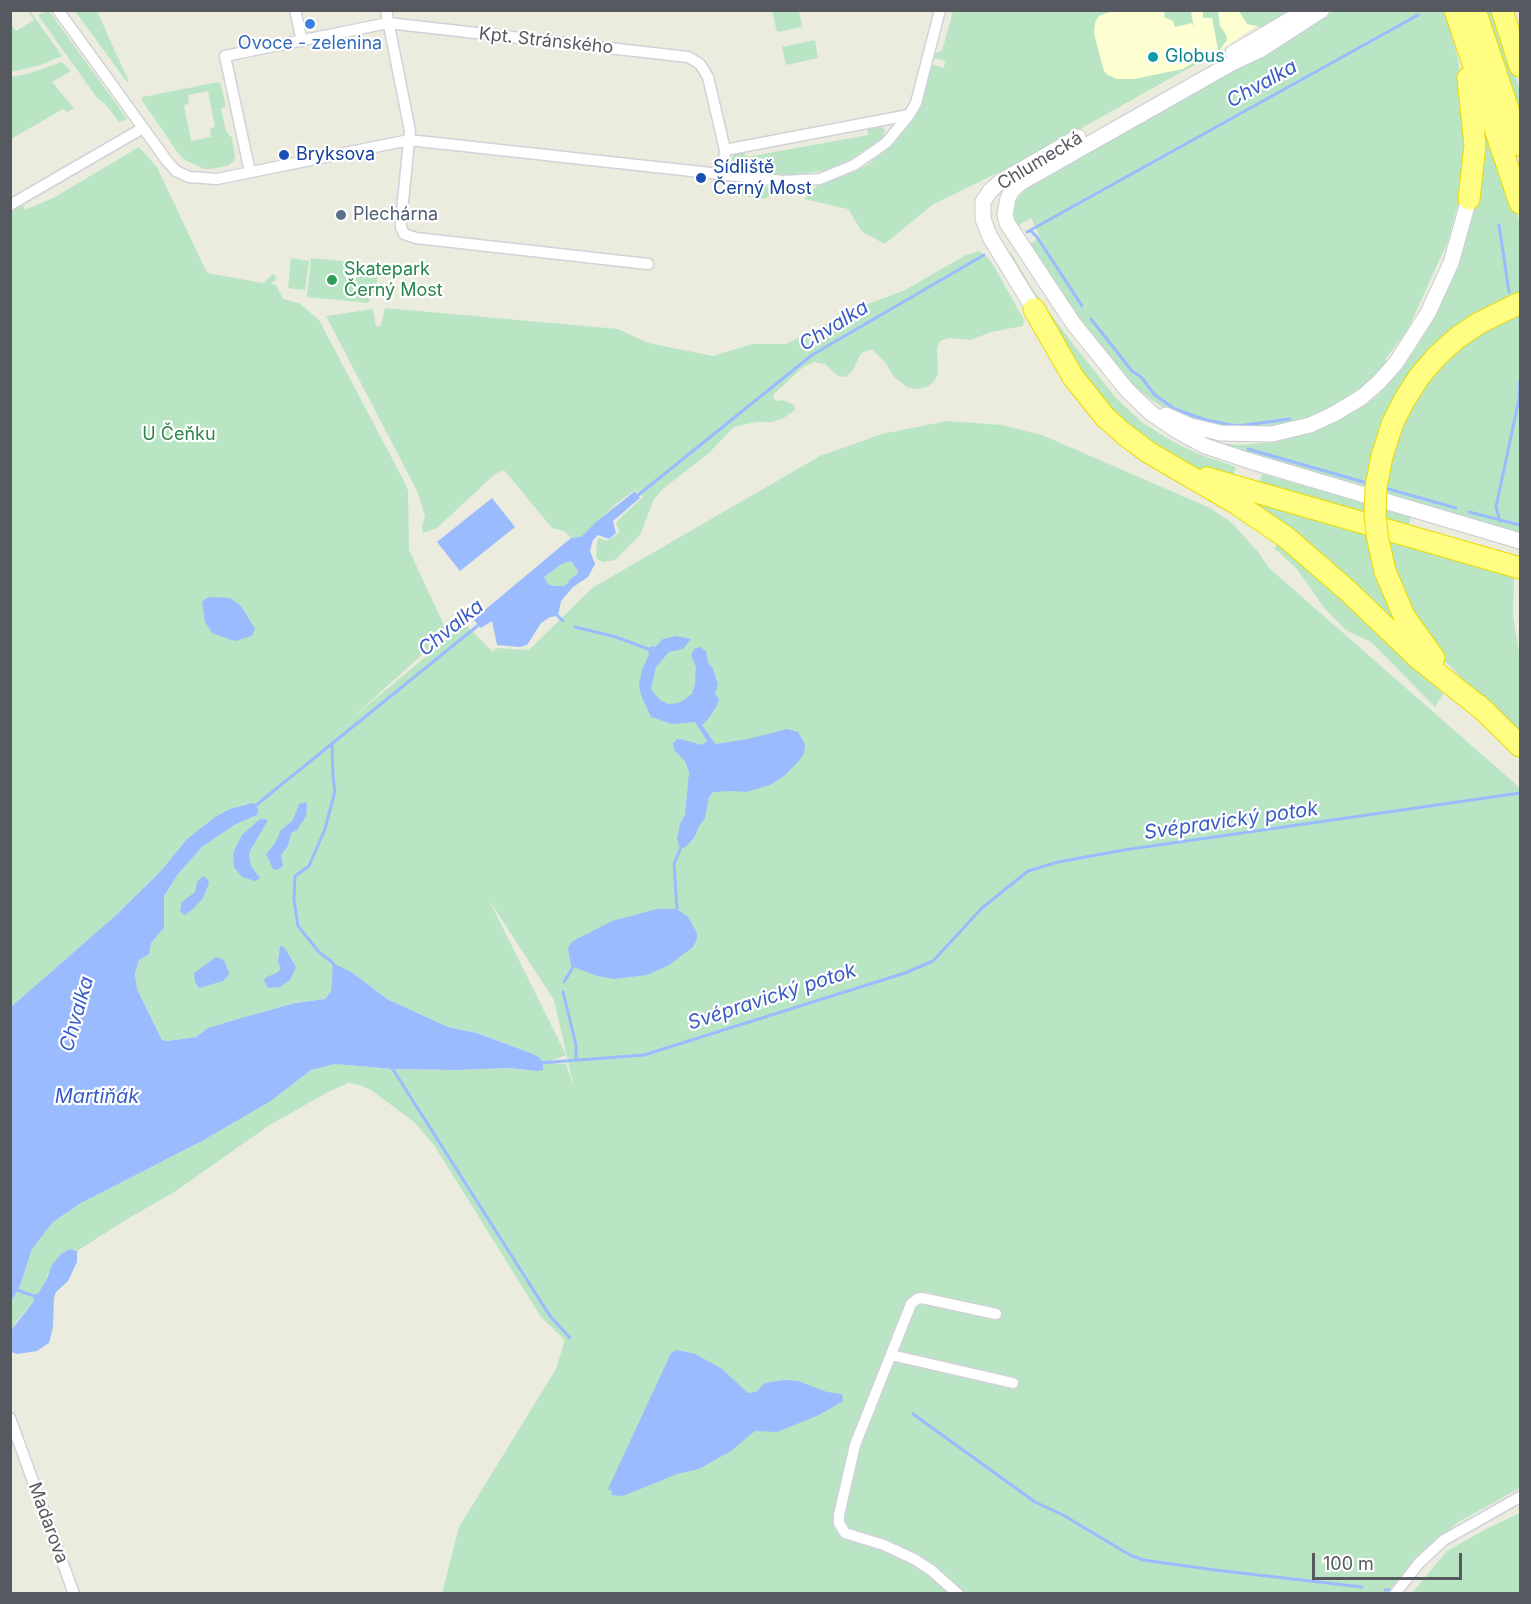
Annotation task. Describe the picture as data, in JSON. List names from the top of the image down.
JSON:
{
  "streets": {
    "highway": ["Chlumecká"],
    "street": ["Kpt. Stránského", "Madarova"]
  },
  "water": ["Chvalka", "Svépravický potok", "Martiňák"],
  "parks": ["U Čeňku"],
  "places": [
    "Ovoce - zelenina",
    "Globus",
    "Bryksova",
    "Sídliště Černý Most",
    "Plechárna",
    "Skatepark Černý Most"
  ],
  "scale_bar": "100 m"
}
